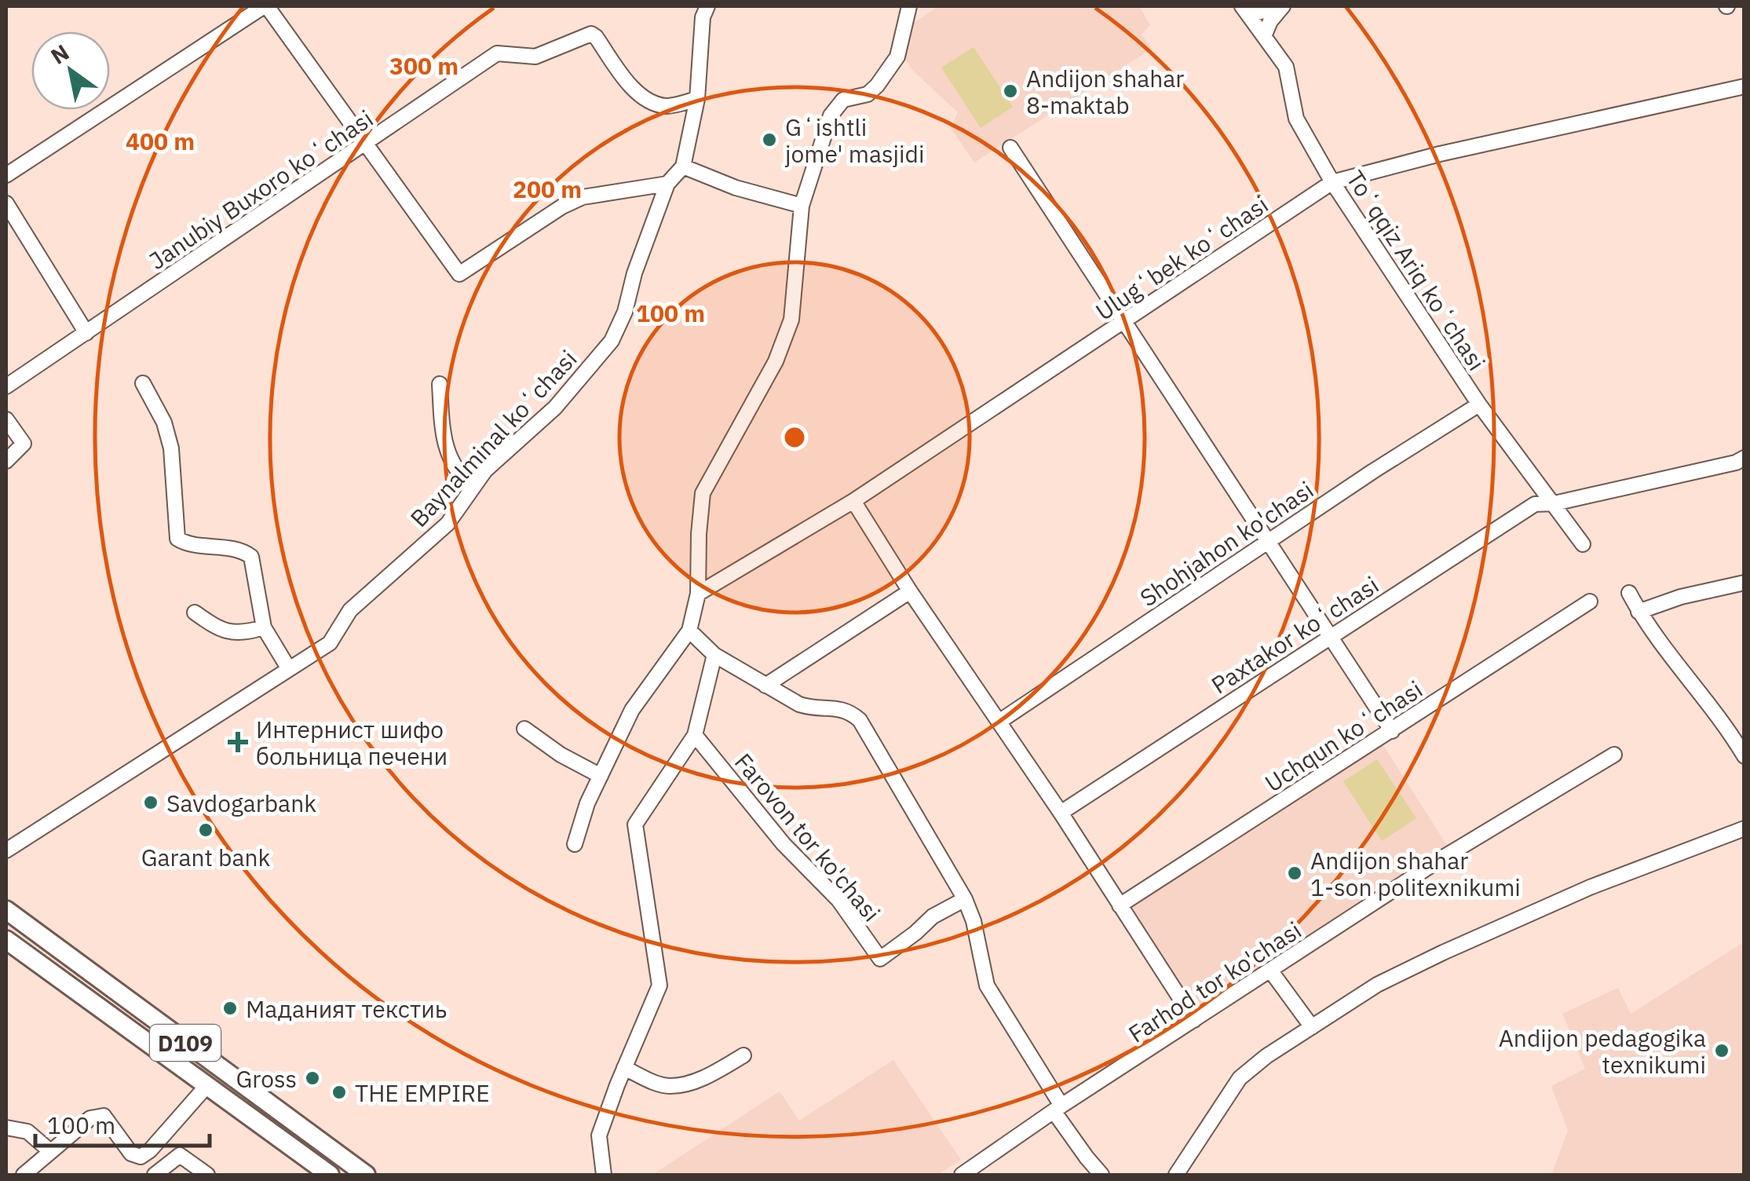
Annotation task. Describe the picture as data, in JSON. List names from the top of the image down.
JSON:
{
  "streets": {
    "main road": ["D109"],
    "street": [
      "Janubiy Buxoro koʻchasi",
      "Ulugʻbek koʻchasi",
      "Toʻqqiz Ariq koʻchasi",
      "Baynalminal koʻchasi",
      "Shohjahon ko'chasi",
      "Paxtakor koʻchasi",
      "Uchqun koʻchasi",
      "Farovon tor ko'chasi",
      "Farhod tor ko'chasi"
    ]
  },
  "crossings": [
    ["Ulugʻbek koʻchasi", "Toʻqqiz Ariq koʻchasi"],
    ["Toʻqqiz Ariq koʻchasi", "Shohjahon ko'chasi"],
    ["Toʻqqiz Ariq koʻchasi", "Paxtakor koʻchasi"]
  ],
  "places": {
    "other": [
      "Andijon shahar 8-maktab",
      "Gʻishtli jome' masjidi",
      "Savdogarbank",
      "Garant bank",
      "Andijon shahar 1-son politexnikumi",
      "Маданият текстиь",
      "Andijon pedagogika texnikumi",
      "Gross",
      "THE EMPIRE"
    ],
    "health": ["Интернист шифо больница печени"]
  },
  "scale_bar": "100 m",
  "north": "top left",
  "rings": [
    "300 m",
    "400 m",
    "200 m",
    "100 m"
  ]
}
